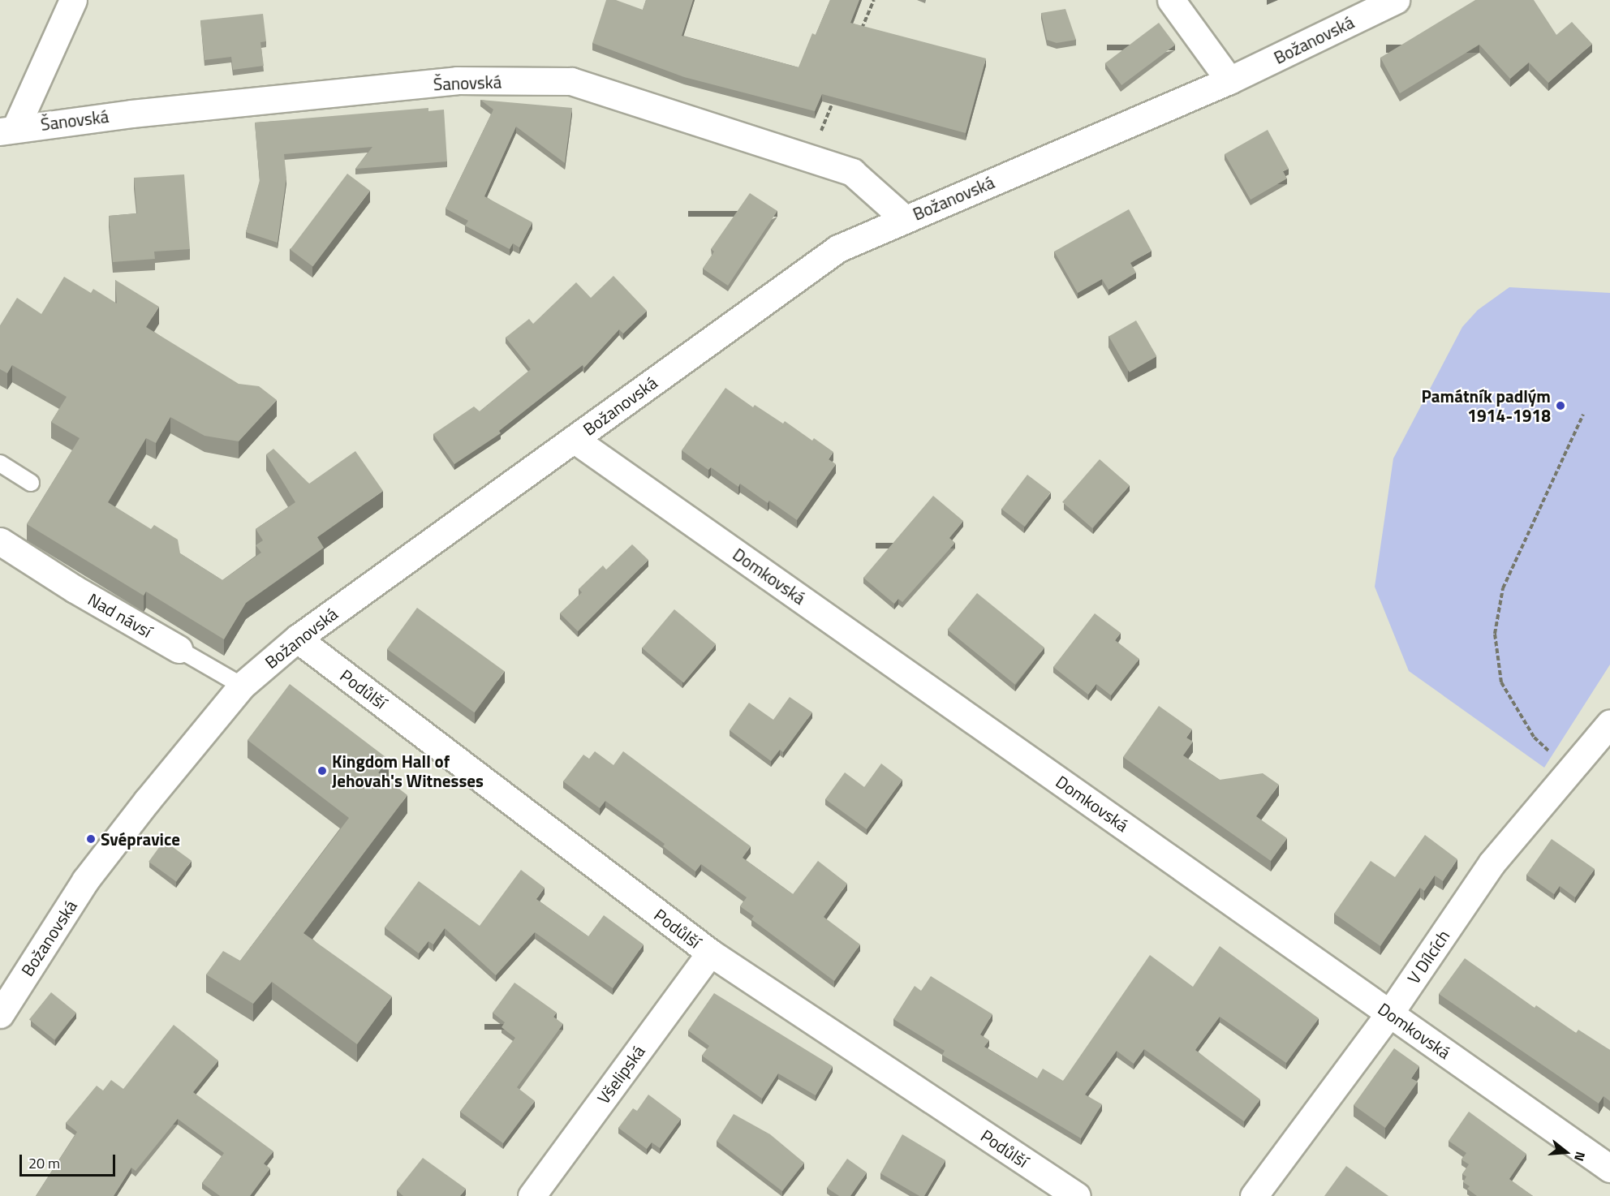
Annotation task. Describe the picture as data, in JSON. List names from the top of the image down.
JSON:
{
  "streets": {
    "street": [
      "Božanovská",
      "Šanovská",
      "Domkovská",
      "Nad návsí",
      "Podůlší",
      "V Dílcích",
      "Všelipská"
    ]
  },
  "crossings": [
    ["Božanovská", "Šanovská"],
    ["Božanovská", "Domkovská"],
    ["Božanovská", "Nad návsí"],
    ["Božanovská", "Podůlší"],
    ["Domkovská", "V Dílcích"],
    ["Podůlší", "Všelipská"]
  ],
  "places": ["Památník padlým 1914-1918", "Kingdom Hall of Jehovah's Witnesses", "Svépravice"],
  "scale_bar": "20 m",
  "north": "right"
}
